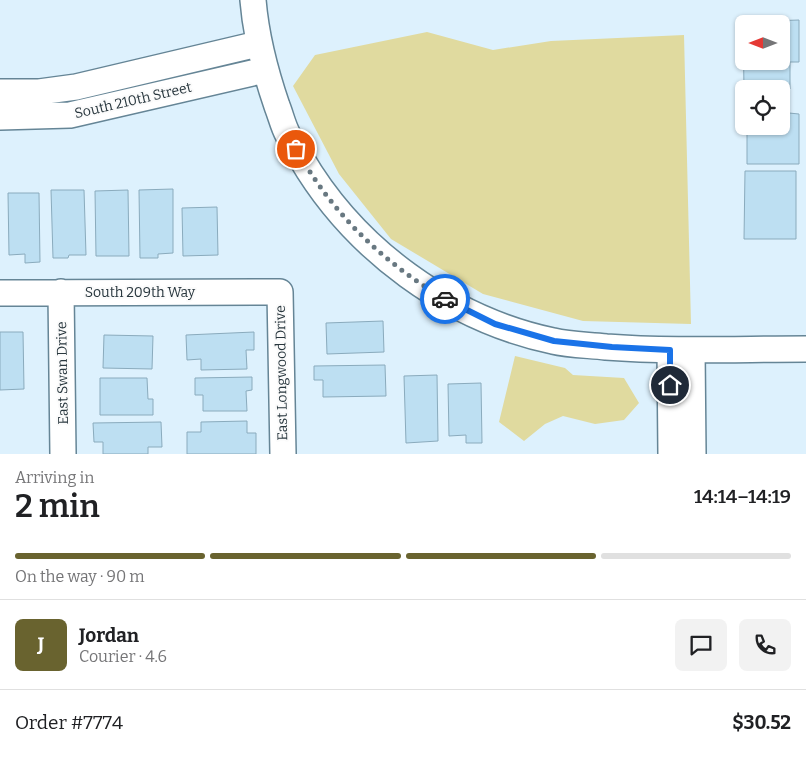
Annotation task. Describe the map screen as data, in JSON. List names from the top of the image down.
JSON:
{
  "streets": {
    "street": [
      "South 210th Street",
      "South 209th Way",
      "East Swan Drive",
      "East Longwood Drive"
    ]
  },
  "crossings": [
    ["South 209th Way", "East Swan Drive"],
    ["South 209th Way", "East Longwood Drive"]
  ],
  "north": "left",
  "page": {
    "heading": ["2 min", "Arriving in", "14:14–14:19"],
    "panel": [
      "Jordan",
      "Courier · 4.6",
      "Order #7774",
      "$30.52"
    ],
    "bar": "On the way · 90 m",
    "round": "J"
  }
}
